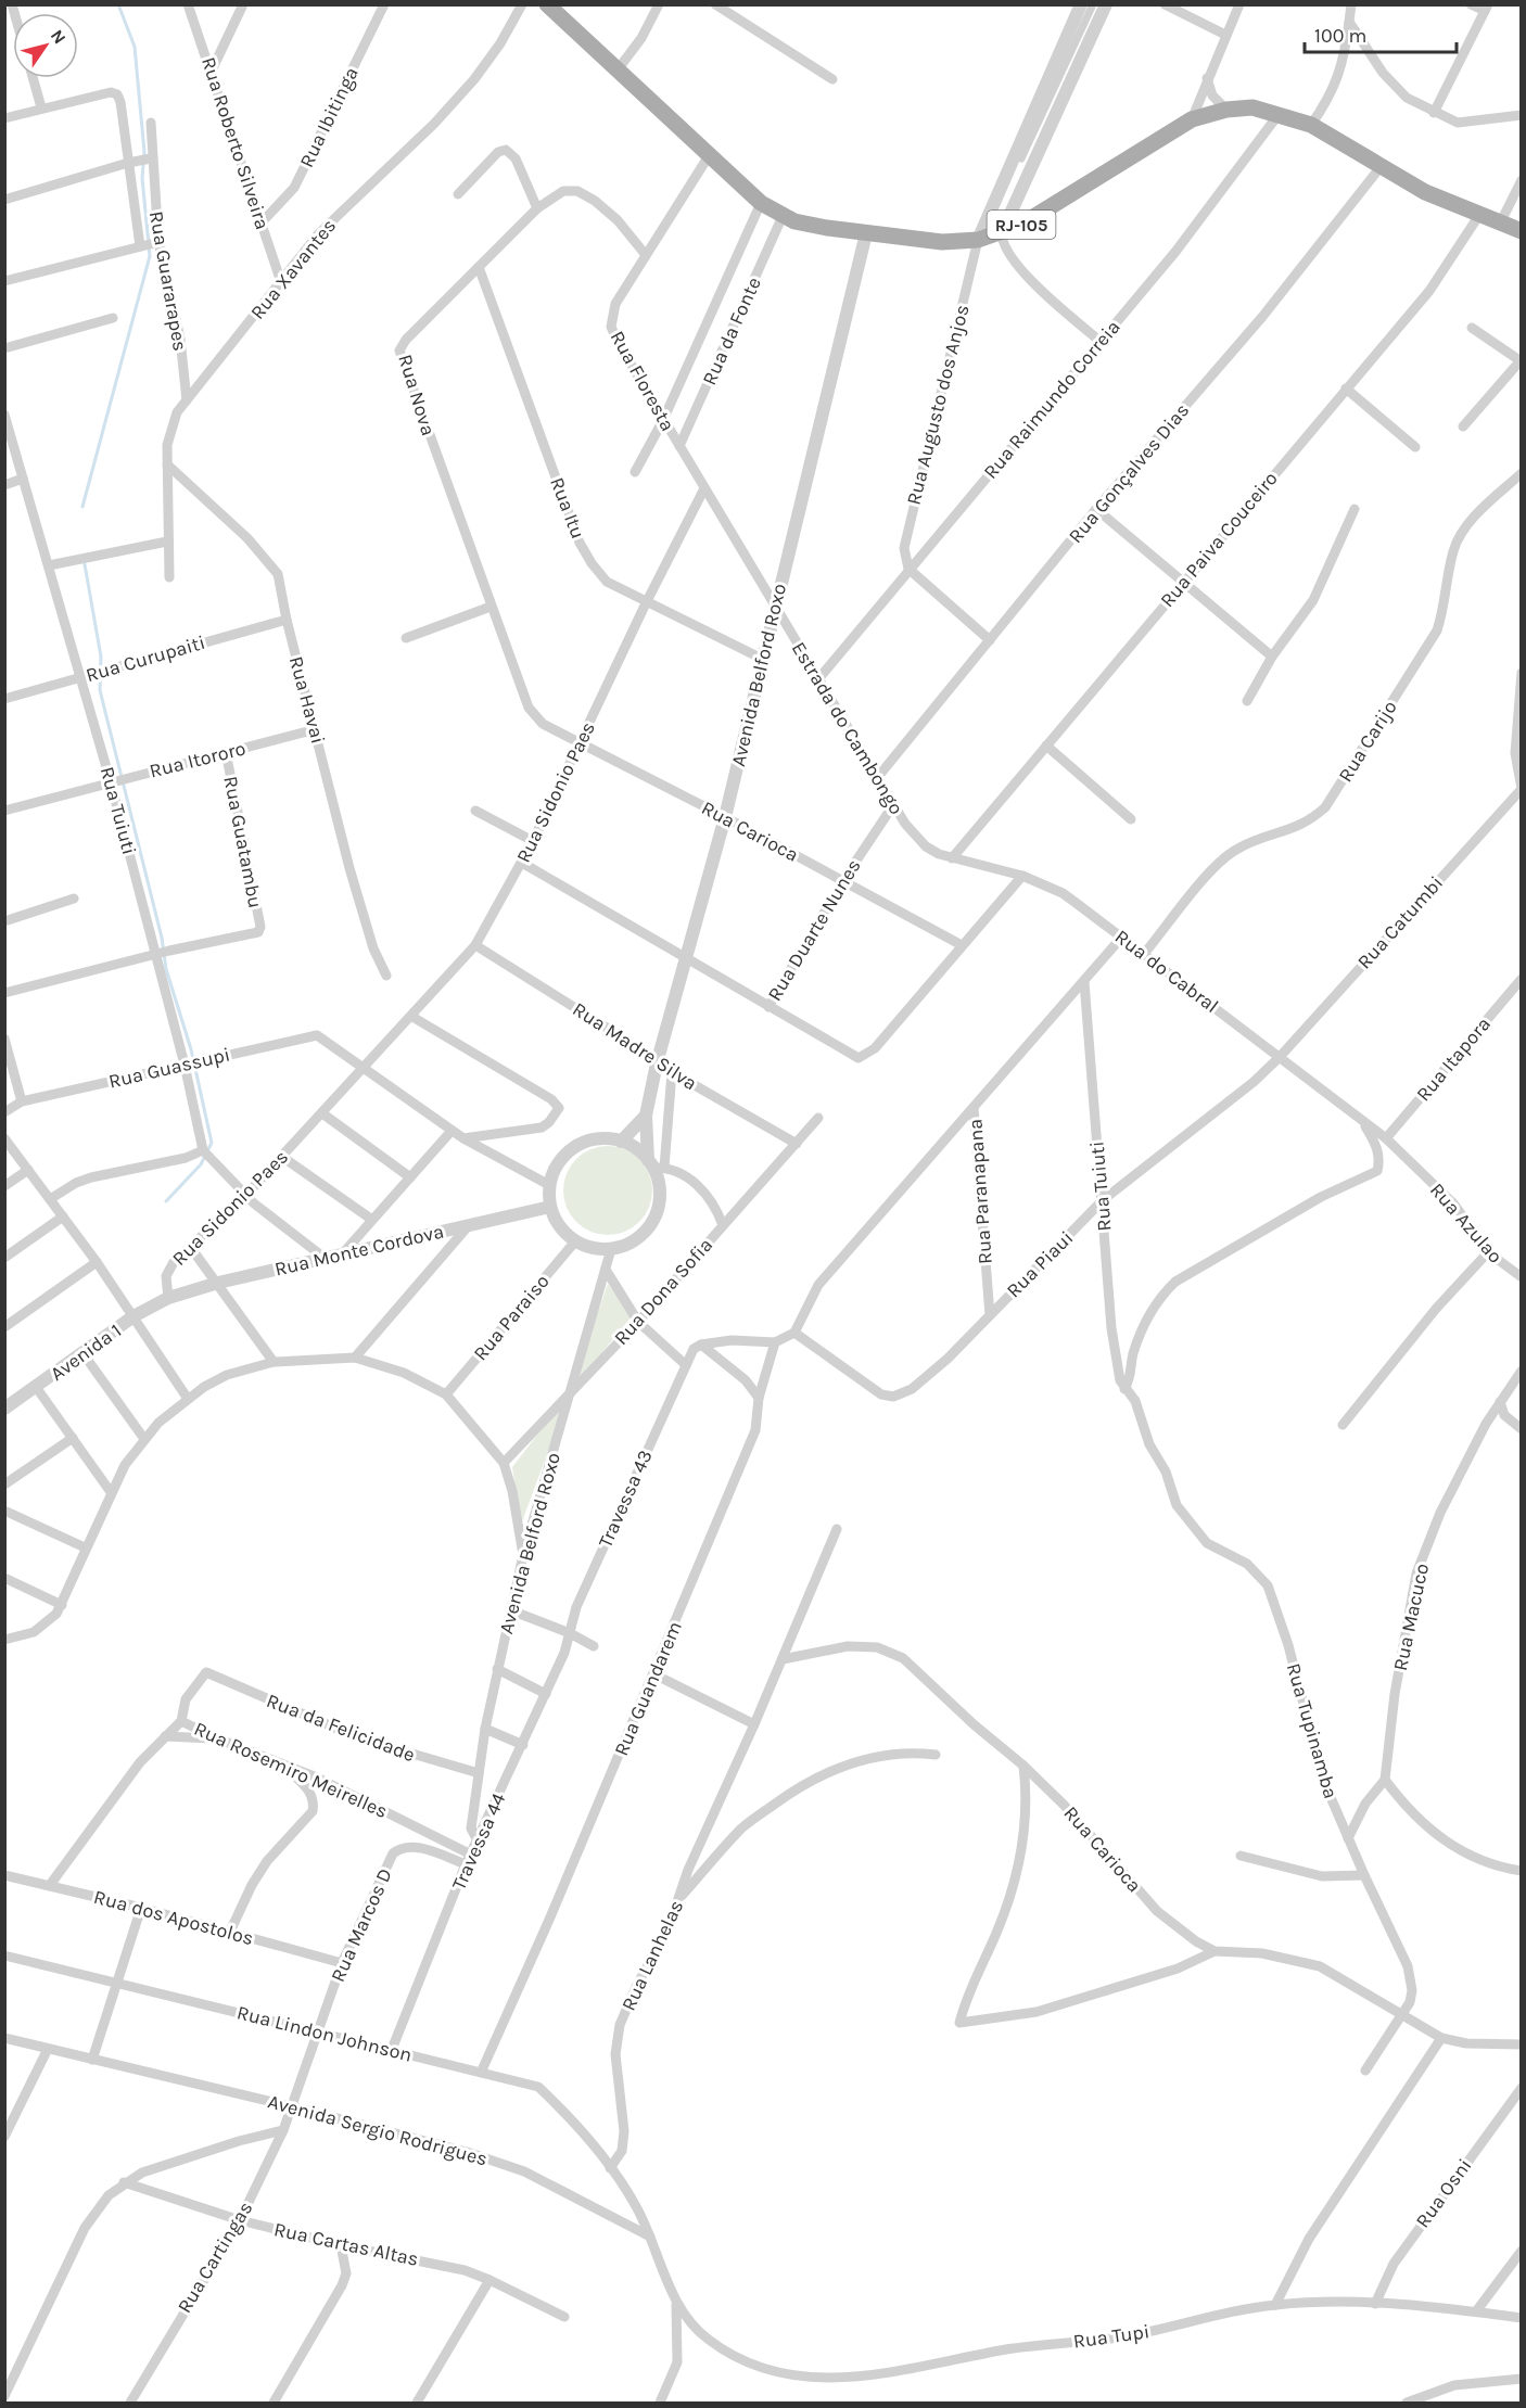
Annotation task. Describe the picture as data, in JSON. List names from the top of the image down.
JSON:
{
  "streets": {
    "main road": ["RJ-105"],
    "street": [
      "Rua Ibitinga",
      "Rua Roberto Silveira",
      "Rua Xavantes",
      "Rua Guararapes",
      "Rua da Fonte",
      "Rua Floresta",
      "Rua Nova",
      "Rua Raimundo Correia",
      "Rua Augusto dos Anjos",
      "Rua Gonçalves Dias",
      "Rua Itu",
      "Rua Paiva Couceiro",
      "Rua Curupaiti",
      "Avenida Belford Roxo",
      "Rua Havai",
      "Estrada do Cambongo",
      "Rua Carijo",
      "Rua Itororo",
      "Rua Sidonio Paes",
      "Rua Tuiuti",
      "Rua Carioca",
      "Rua Guatambu",
      "Rua Catumbi",
      "Rua Duarte Nunes",
      "Rua do Cabral",
      "Rua Madre Silva",
      "Rua Itapora",
      "Rua Guassupi",
      "Rua Paranapana",
      "Rua Azulao",
      "Rua Monte Cordova",
      "Rua Piaui",
      "Rua Dona Sofia",
      "Rua Paraiso",
      "Avenida 1",
      "Travessa 43",
      "Rua Macuco",
      "Rua Guandarem",
      "Rua da Felicidade",
      "Rua Tupinamba",
      "Rua Rosemiro Meirelles",
      "Travessa 44",
      "Rua dos Apostolos",
      "Rua Marcos D",
      "Rua Lanhelas",
      "Rua Lindon Johnson",
      "Avenida Sergio Rodrigues",
      "Rua Osni",
      "Rua Cartas Altas",
      "Rua Cartingas",
      "Rua Tupi"
    ]
  },
  "crossings": [
    ["Rua Ibitinga", "Rua Roberto Silveira"],
    ["Rua Roberto Silveira", "Rua Xavantes"],
    ["RJ-105", "Rua da Fonte"],
    ["RJ-105", "Rua Floresta"],
    ["RJ-105", "Rua Raimundo Correia"],
    ["RJ-105", "Rua Augusto dos Anjos"],
    ["RJ-105", "Rua Gonçalves Dias"],
    ["RJ-105", "Rua Paiva Couceiro"],
    ["RJ-105", "Avenida Belford Roxo"],
    ["Rua Xavantes", "Rua Guararapes"],
    ["Rua Xavantes", "Rua Havai"],
    ["Rua da Fonte", "Rua Floresta"],
    ["Rua Floresta", "Rua Nova"],
    ["Rua Floresta", "Avenida Belford Roxo"],
    ["Rua Floresta", "Estrada do Cambongo"],
    ["Rua Floresta", "Rua Sidonio Paes"],
    ["Rua Nova", "Rua Itu"],
    ["Rua Nova", "Rua Carioca"],
    ["Rua Raimundo Correia", "Rua Augusto dos Anjos"],
    ["Rua Raimundo Correia", "Estrada do Cambongo"],
    ["Rua Gonçalves Dias", "Estrada do Cambongo"],
    ["Rua Itu", "Avenida Belford Roxo"],
    ["Rua Itu", "Rua Sidonio Paes"],
    ["Rua Paiva Couceiro", "Rua do Cabral"],
    ["Rua Curupaiti", "Rua Havai"],
    ["Rua Curupaiti", "Rua Tuiuti"],
    ["Avenida Belford Roxo", "Estrada do Cambongo"],
    ["Avenida Belford Roxo", "Rua Carioca"],
    ["Avenida Belford Roxo", "Rua Duarte Nunes"],
    ["Avenida Belford Roxo", "Rua Madre Silva"],
    ["Avenida Belford Roxo", "Rua Monte Cordova"],
    ["Avenida Belford Roxo", "Rua Dona Sofia"],
    ["Avenida Belford Roxo", "Rua Paraiso"],
    ["Avenida Belford Roxo", "Rua da Felicidade"],
    ["Avenida Belford Roxo", "Travessa 44"],
    ["Rua Havai", "Rua Itororo"],
    ["Estrada do Cambongo", "Rua Duarte Nunes"],
    ["Estrada do Cambongo", "Rua do Cabral"],
    ["Rua Carijo", "Rua do Cabral"],
    ["Rua Itororo", "Rua Tuiuti"],
    ["Rua Itororo", "Rua Guatambu"],
    ["Rua Sidonio Paes", "Rua Tuiuti"],
    ["Rua Sidonio Paes", "Rua Carioca"],
    ["Rua Sidonio Paes", "Rua Duarte Nunes"],
    ["Rua Sidonio Paes", "Rua Madre Silva"],
    ["Rua Sidonio Paes", "Rua Guassupi"],
    ["Rua Sidonio Paes", "Rua Monte Cordova"],
    ["Rua Sidonio Paes", "Avenida 1"],
    ["Rua Tuiuti", "Rua Guatambu"],
    ["Rua Tuiuti", "Rua Guassupi"],
    ["Rua Tuiuti", "Rua Monte Cordova"],
    ["Rua Tuiuti", "Rua Piaui"],
    ["Rua Tuiuti", "Rua Tupinamba"],
    ["Rua Carioca", "Rua Duarte Nunes"],
    ["Rua Carioca", "Rua Tupinamba"],
    ["Rua Carioca", "Rua Lanhelas"],
    ["Rua Catumbi", "Rua do Cabral"],
    ["Rua Catumbi", "Rua Piaui"],
    ["Rua do Cabral", "Rua Itapora"],
    ["Rua do Cabral", "Rua Azulao"],
    ["Rua do Cabral", "Rua Piaui"],
    ["Rua Madre Silva", "Rua Dona Sofia"],
    ["Rua Itapora", "Rua Azulao"],
    ["Rua Paranapana", "Rua Piaui"],
    ["Rua Monte Cordova", "Rua Paraiso"],
    ["Rua Monte Cordova", "Avenida 1"],
    ["Travessa 43", "Travessa 44"],
    ["Rua Guandarem", "Rua Lindon Johnson"],
    ["Rua da Felicidade", "Rua Rosemiro Meirelles"],
    ["Rua Rosemiro Meirelles", "Travessa 44"],
    ["Travessa 44", "Rua Marcos D"],
    ["Travessa 44", "Rua Lindon Johnson"],
    ["Rua dos Apostolos", "Rua Marcos D"],
    ["Rua Marcos D", "Rua Lindon Johnson"],
    ["Rua Marcos D", "Avenida Sergio Rodrigues"],
    ["Rua Marcos D", "Rua Cartingas"],
    ["Rua Lanhelas", "Rua Lindon Johnson"],
    ["Avenida Sergio Rodrigues", "Rua Cartingas"],
    ["Rua Osni", "Rua Tupi"],
    ["Rua Cartas Altas", "Rua Cartingas"]
  ],
  "scale_bar": "100 m",
  "north": "top right"
}
